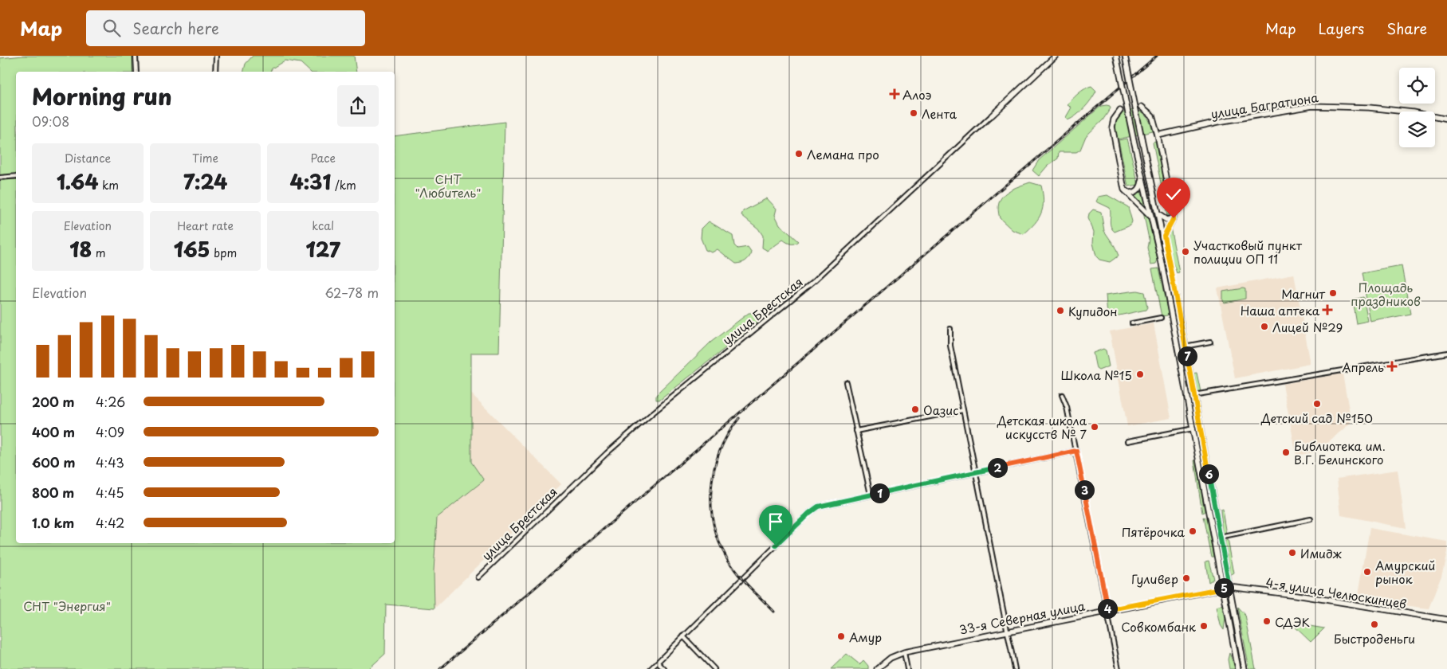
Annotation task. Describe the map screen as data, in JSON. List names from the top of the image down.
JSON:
{
  "streets": {
    "main road": [
      "улица Багратиона",
      "улица Брестская",
      "4-я улица Челюскинцев",
      "33-я Северная улица"
    ]
  },
  "crossings": [
    ["4-я улица Челюскинцев", "33-я Северная улица"]
  ],
  "parks": ["СНТ \"Любитель\"", "Площадь праздников", "СНТ \"Энергия\""],
  "places": {
    "health": ["Алоэ", "Наша аптека", "Апрель"],
    "other": [
      "Лента",
      "Лемана про",
      "Участковый пункт полиции ОП 11",
      "Магнит",
      "Купидон",
      "Лицей №29",
      "Школа №15",
      "Детский сад №150",
      "Оазис",
      "Детская школа искусств № 7",
      "Библиотека им. В.Г. Белинского",
      "Пятёрочка",
      "Имидж",
      "Амурский рынок",
      "Гуливер",
      "СДЭК",
      "Быстроденьги",
      "Совкомбанк",
      "Амур"
    ]
  },
  "page": {
    "header": "Map",
    "search": "Search here",
    "nav": ["Map", "Layers", "Share"],
    "heading": ["Morning run", "09:08"],
    "stats": [
      ["Distance", "1.64 km"],
      ["Time", "7:24"],
      ["Pace", "4:31 /km"],
      ["Elevation", "18 m"],
      ["Heart rate", "165 bpm"],
      ["kcal", "127"]
    ],
    "chart": ["Elevation", "62–78 m"],
    "pins": [
      "7",
      "2",
      "6",
      "3",
      "1",
      "5",
      "4"
    ],
    "list": [
      {
        "name": "200 m",
        "note": "4:26"
      },
      {
        "name": "400 m",
        "note": "4:09"
      },
      {
        "name": "600 m",
        "note": "4:43"
      },
      {
        "name": "800 m",
        "note": "4:45"
      },
      {
        "name": "1.0 km",
        "note": "4:42"
      }
    ]
  }
}
